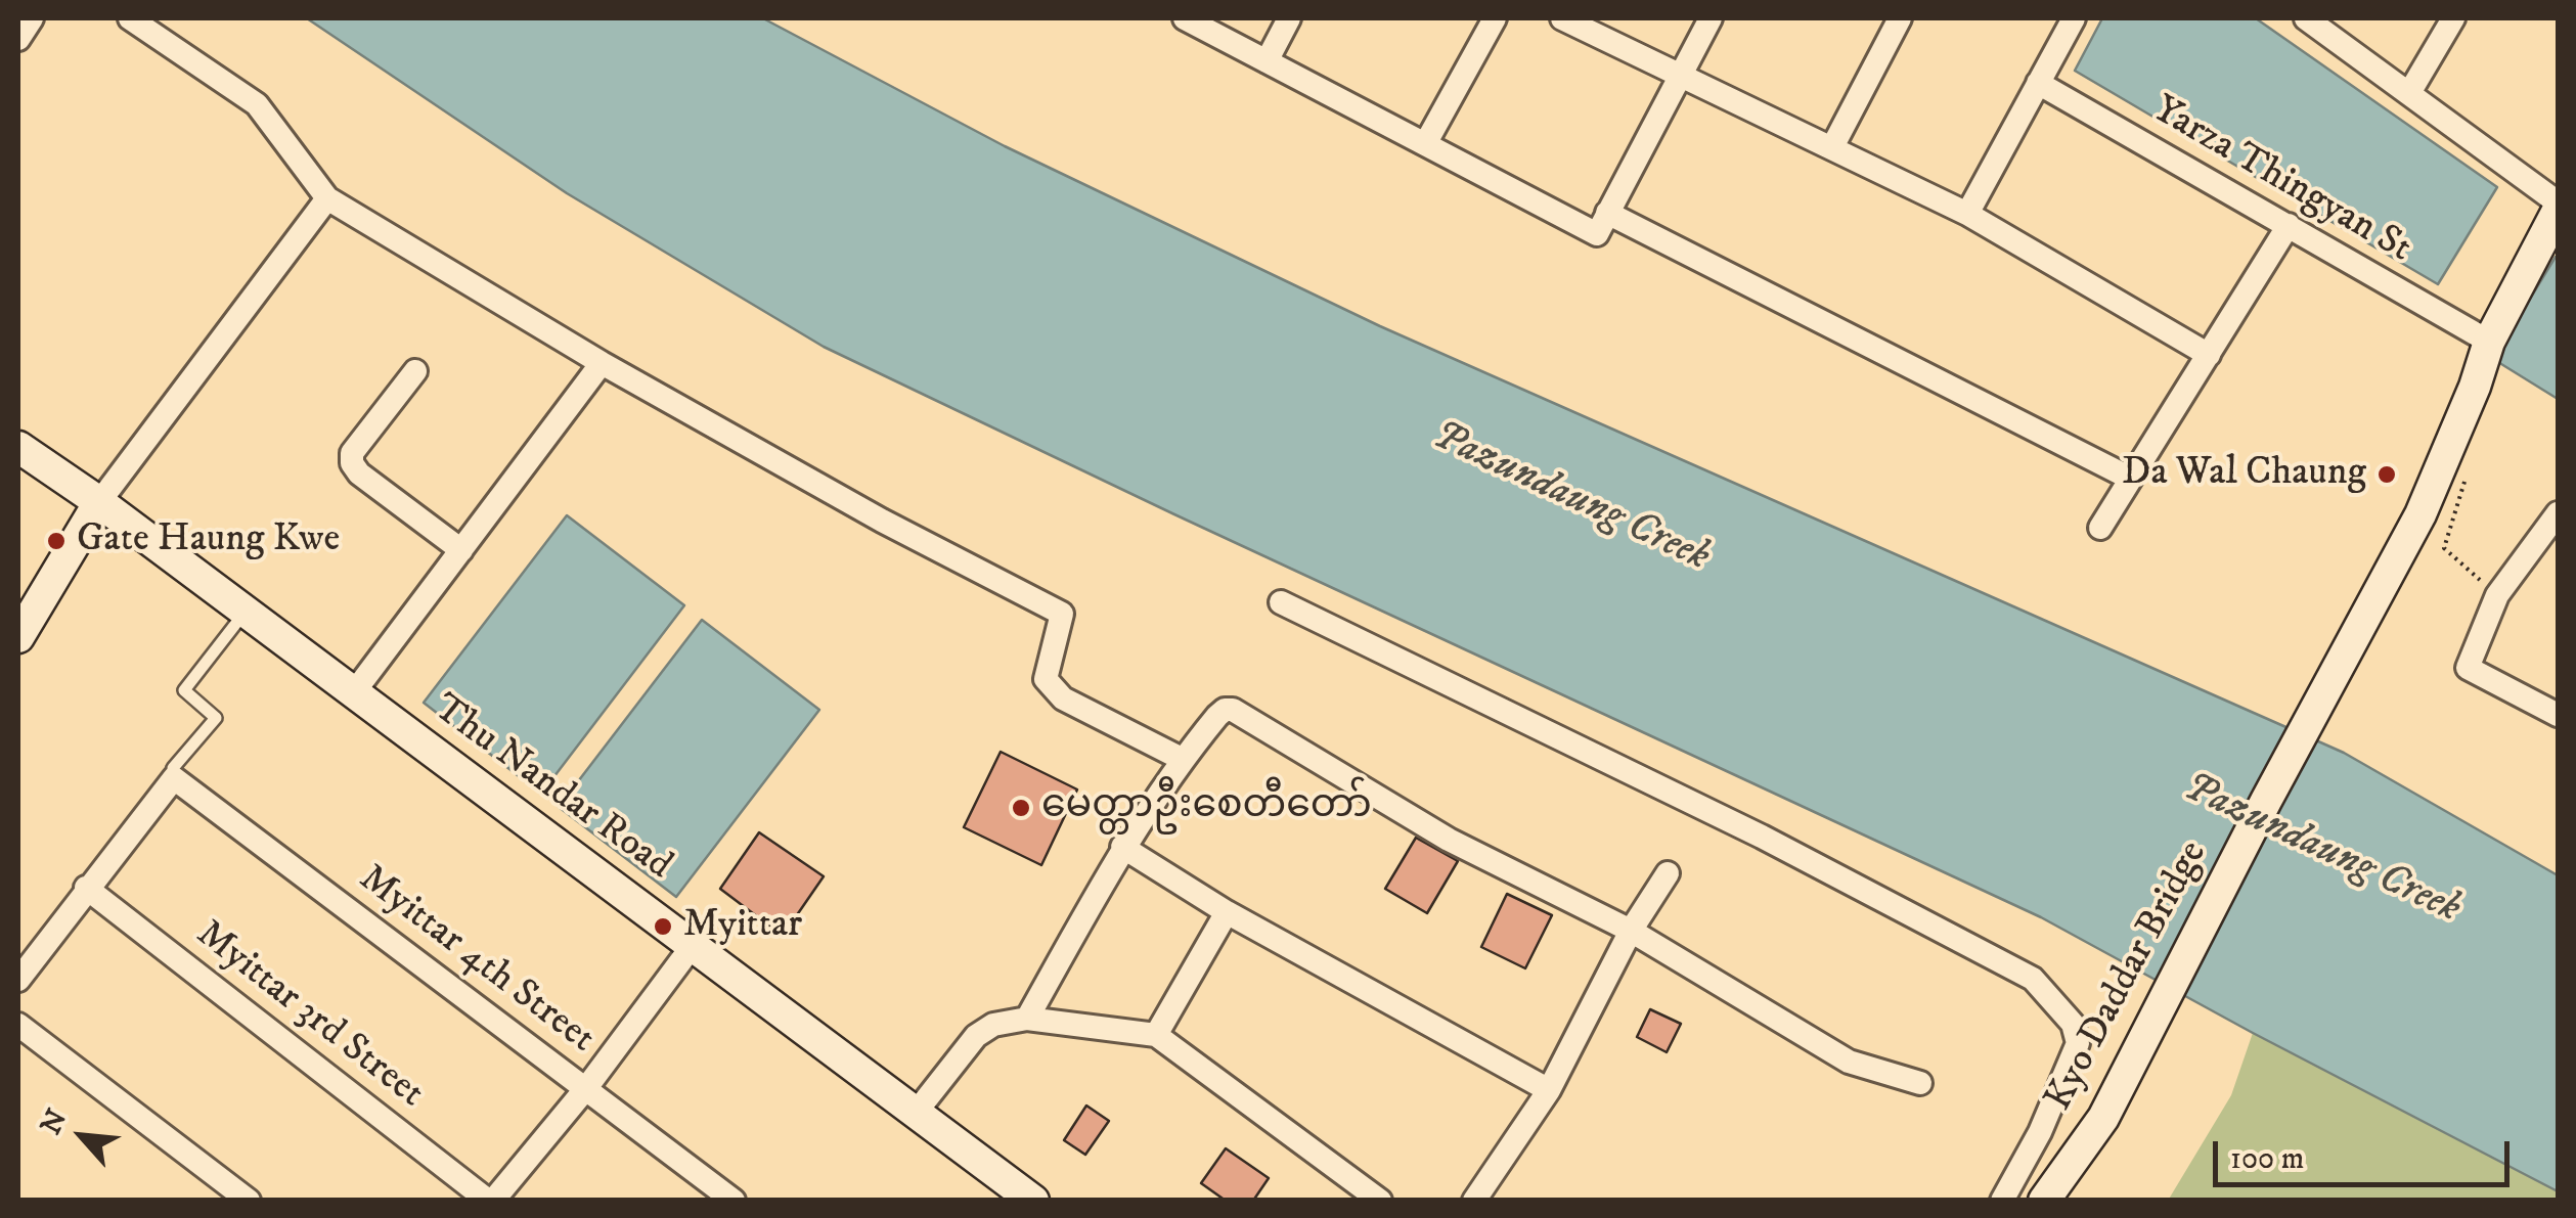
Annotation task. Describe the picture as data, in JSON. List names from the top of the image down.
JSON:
{
  "streets": {
    "main road": ["Thu Nandar Road", "Kyo Daddar Bridge"],
    "street": ["Yarza Thingyan St", "Myittar 4th Street", "Myittar 3rd Street"]
  },
  "crossings": [
    ["Yarza Thingyan St", "Kyo Daddar Bridge"]
  ],
  "water": ["Pazundaung Creek"],
  "places": [
    "Da Wal Chaung",
    "Gate Haung Kwe",
    "မေတ္တာဦးစေတီတော်",
    "Myittar"
  ],
  "scale_bar": "100 m",
  "north": "top left"
}
